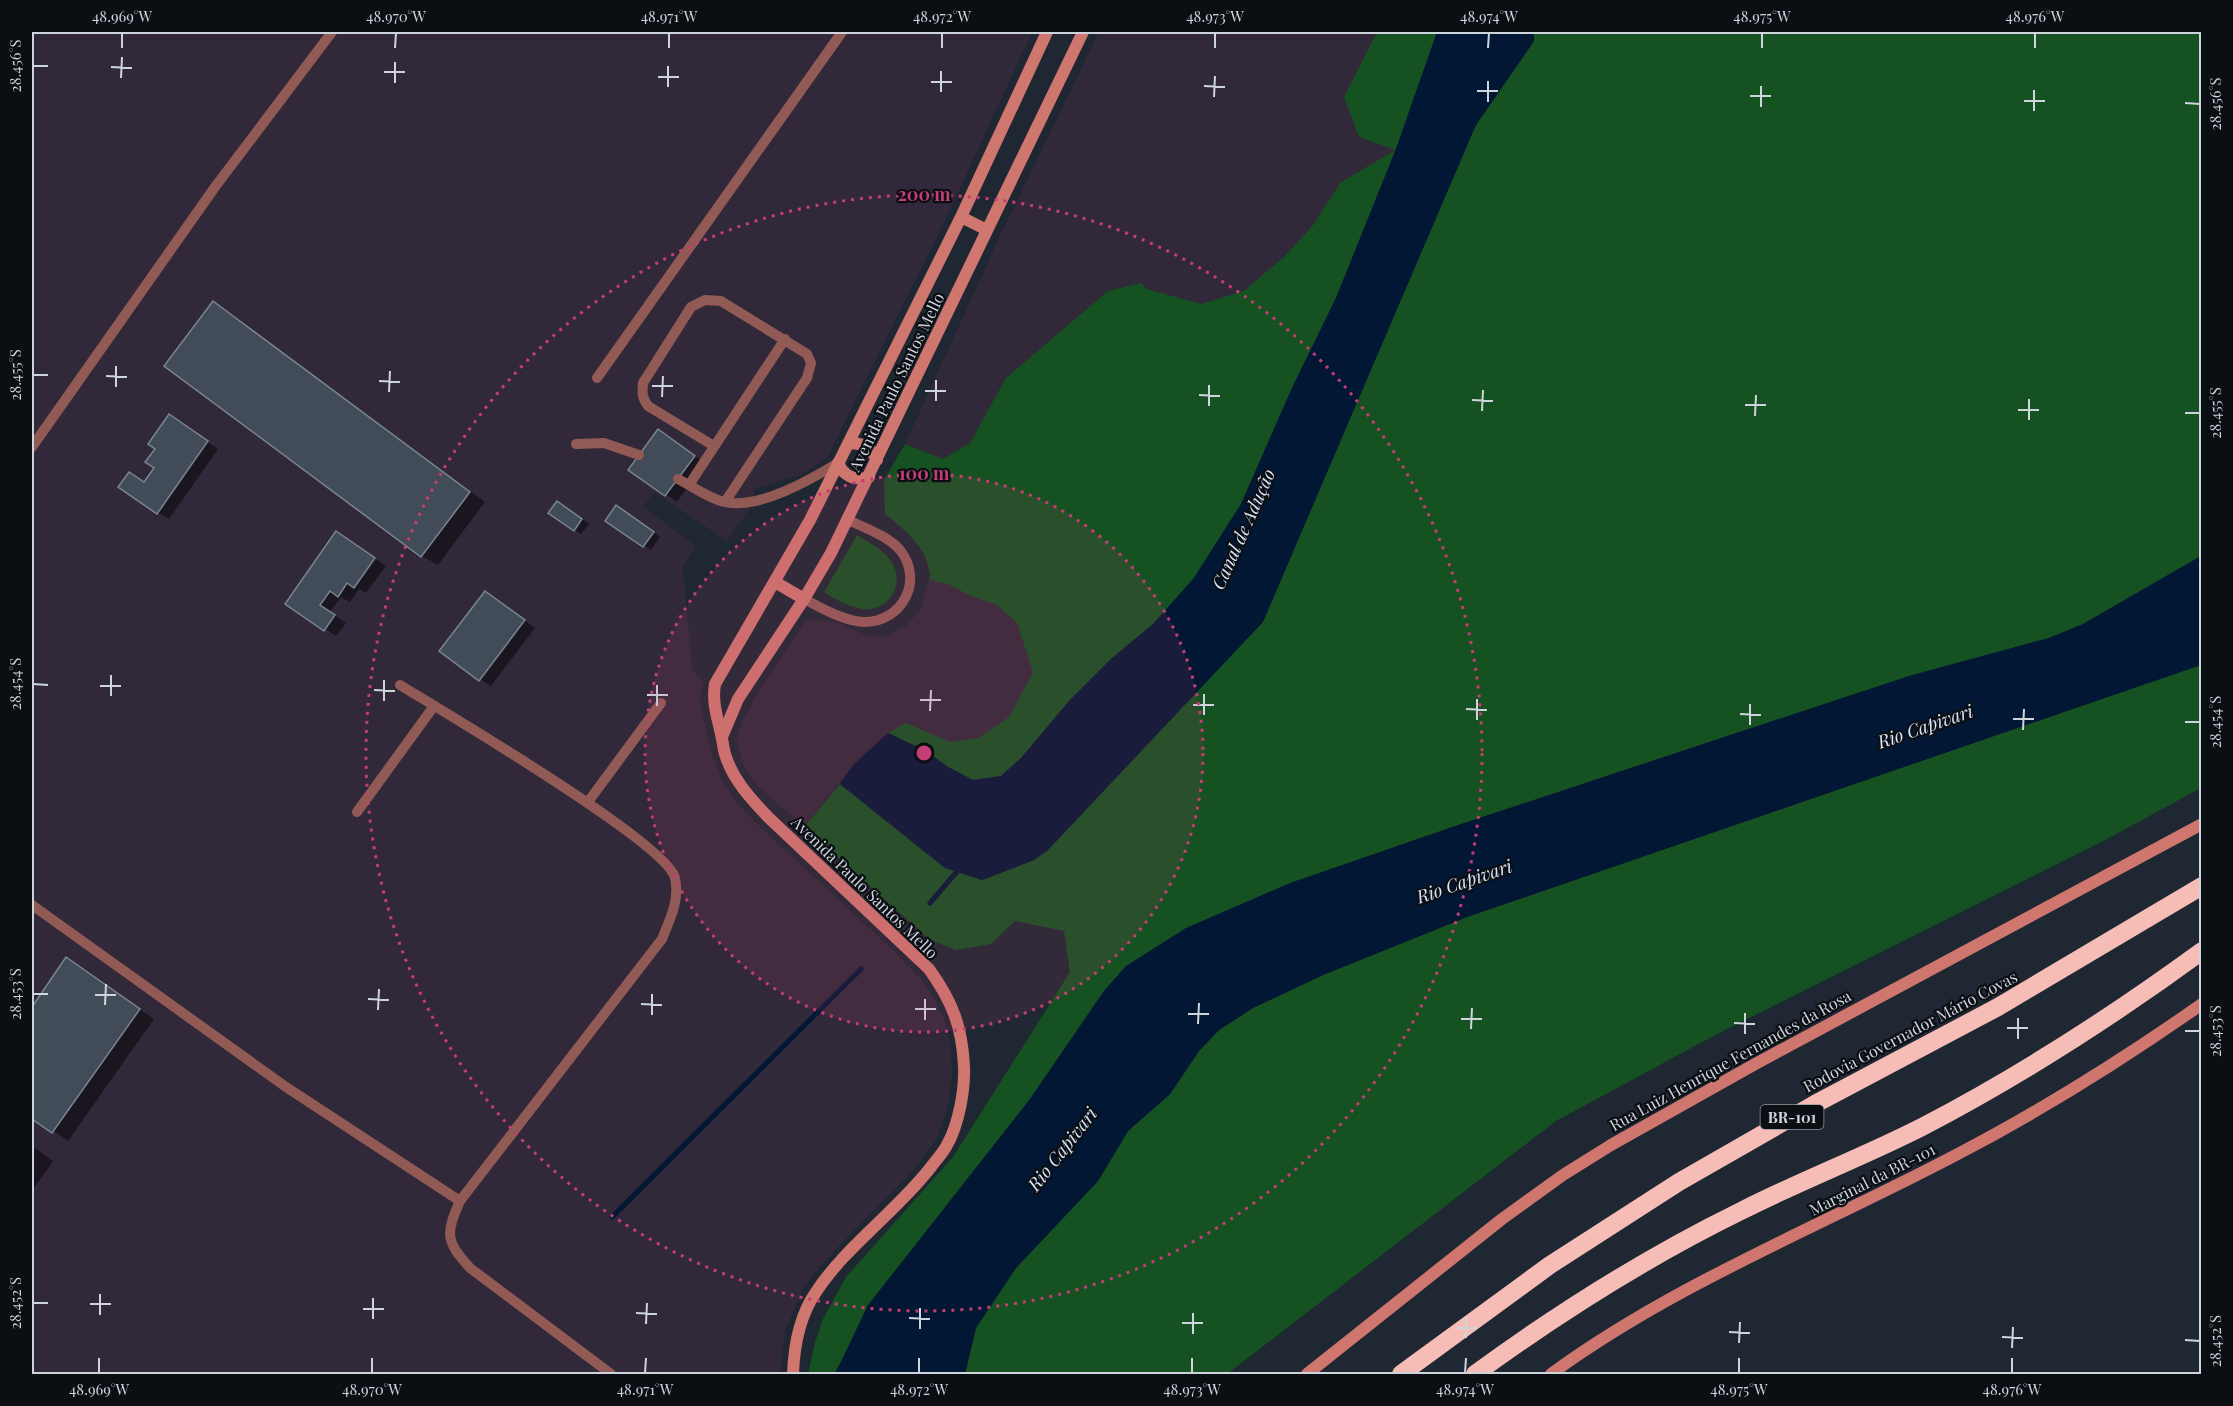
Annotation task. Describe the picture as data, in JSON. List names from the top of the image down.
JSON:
{
  "streets": {
    "highway": ["Rodovia Governador Mário Covas", "BR-101"],
    "street": ["Avenida Paulo Santos Mello", "Rua Luiz Henrique Fernandes da Rosa", "Marginal da BR-101"]
  },
  "water": ["Canal de Adução", "Rio Capivari"],
  "coordinates": [
    "48.969°W",
    "48.970°W",
    "48.971°W",
    "48.972°W",
    "48.973°W",
    "48.974°W",
    "48.975°W",
    "48.976°W",
    "28.456°S",
    "28.455°S",
    "28.454°S",
    "28.453°S",
    "28.452°S"
  ],
  "rings": ["200 m", "100 m"]
}
